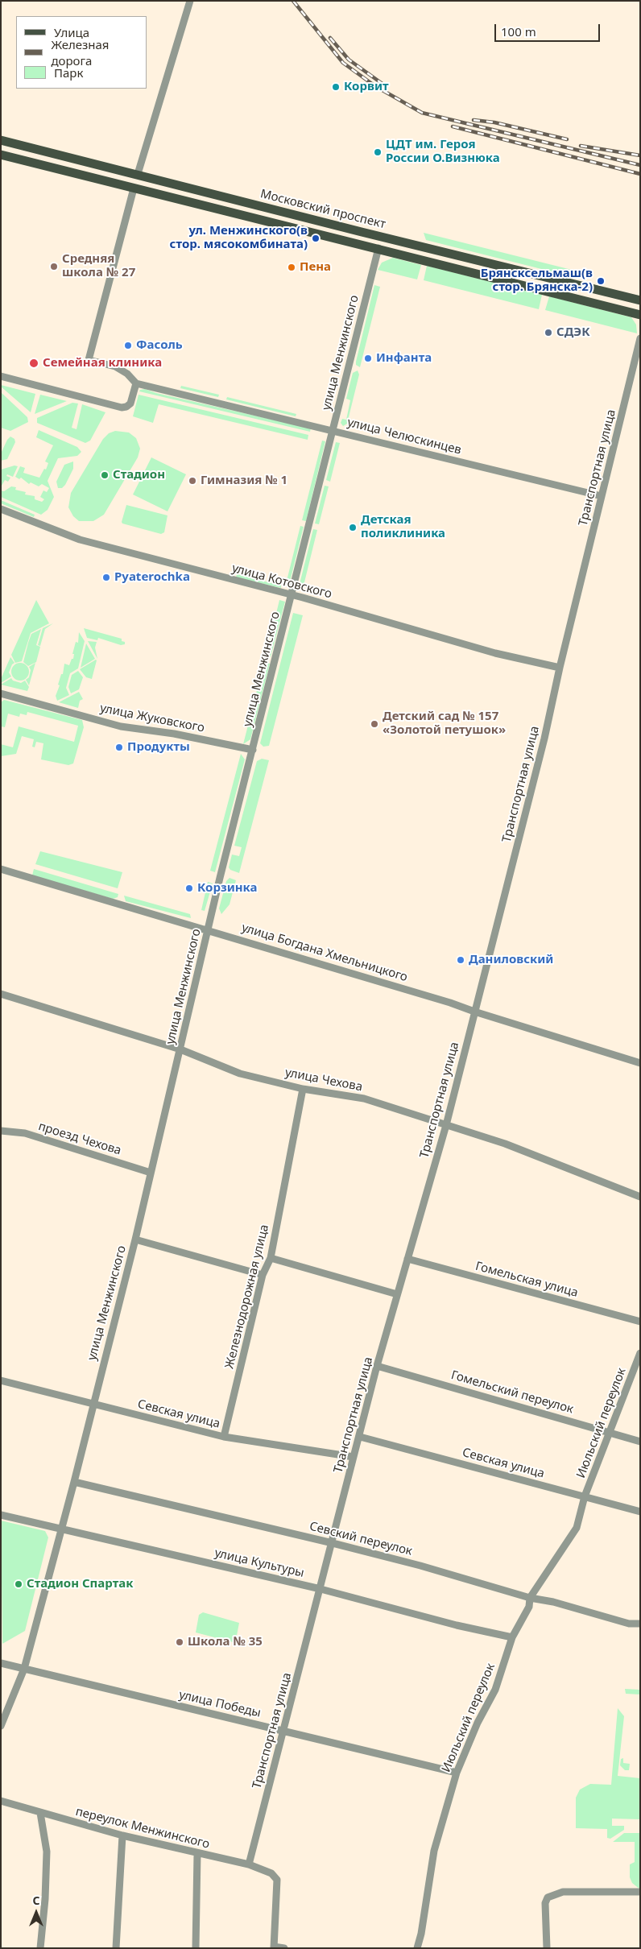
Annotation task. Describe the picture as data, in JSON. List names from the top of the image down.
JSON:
{
  "streets": {
    "main road": ["Московский проспект"],
    "street": [
      "улица Менжинского",
      "улица Челюскинцев",
      "Транспортная улица",
      "улица Котовского",
      "улица Жуковского",
      "улица Богдана Хмельницкого",
      "улица Чехова",
      "проезд Чехова",
      "Гомельская улица",
      "Железнодорожная улица",
      "Гомельский переулок",
      "Севская улица",
      "Июльский переулок",
      "Севский переулок",
      "улица Культуры",
      "улица Победы",
      "переулок Менжинского"
    ]
  },
  "crossings": [
    ["Московский проспект", "улица Менжинского"],
    ["Московский проспект", "улица Челюскинцев"],
    ["улица Менжинского", "улица Челюскинцев"],
    ["улица Менжинского", "улица Котовского"],
    ["улица Менжинского", "улица Жуковского"],
    ["улица Менжинского", "улица Богдана Хмельницкого"],
    ["улица Менжинского", "улица Чехова"],
    ["улица Менжинского", "проезд Чехова"],
    ["улица Менжинского", "Севская улица"],
    ["улица Менжинского", "Севский переулок"],
    ["улица Менжинского", "улица Культуры"],
    ["улица Менжинского", "улица Победы"],
    ["улица Челюскинцев", "Транспортная улица"],
    ["Транспортная улица", "улица Котовского"],
    ["Транспортная улица", "улица Богдана Хмельницкого"],
    ["Транспортная улица", "улица Чехова"],
    ["Транспортная улица", "Гомельская улица"],
    ["Транспортная улица", "Гомельский переулок"],
    ["Транспортная улица", "Севская улица"],
    ["Транспортная улица", "Севский переулок"],
    ["Транспортная улица", "улица Культуры"],
    ["Транспортная улица", "улица Победы"],
    ["Транспортная улица", "переулок Менжинского"],
    ["улица Чехова", "Железнодорожная улица"],
    ["Железнодорожная улица", "Севская улица"],
    ["Гомельский переулок", "Июльский переулок"],
    ["Севская улица", "Июльский переулок"],
    ["Июльский переулок", "Севский переулок"],
    ["Июльский переулок", "улица Культуры"],
    ["Июльский переулок", "улица Победы"]
  ],
  "places": [
    "Корвит",
    "ЦДТ им. Героя России О.Визнюка",
    "ул. Менжинского(в стор. мясокомбината)",
    "Средняя школа № 27",
    "Пена",
    "Брянсксельмаш(в стор. Брянска-2)",
    "СДЭК",
    "Фасоль",
    "Инфанта",
    "Семейная клиника",
    "Стадион",
    "Гимназия № 1",
    "Детская поликлиника",
    "Pyaterochka",
    "Детский сад № 157 «Золотой петушок»",
    "Продукты",
    "Корзинка",
    "Даниловский",
    "Стадион Спартак",
    "Школа № 35"
  ],
  "legend": ["Улица", "Железная дорога", "Парк"],
  "scale_bar": "100 m",
  "north": "top"
}
